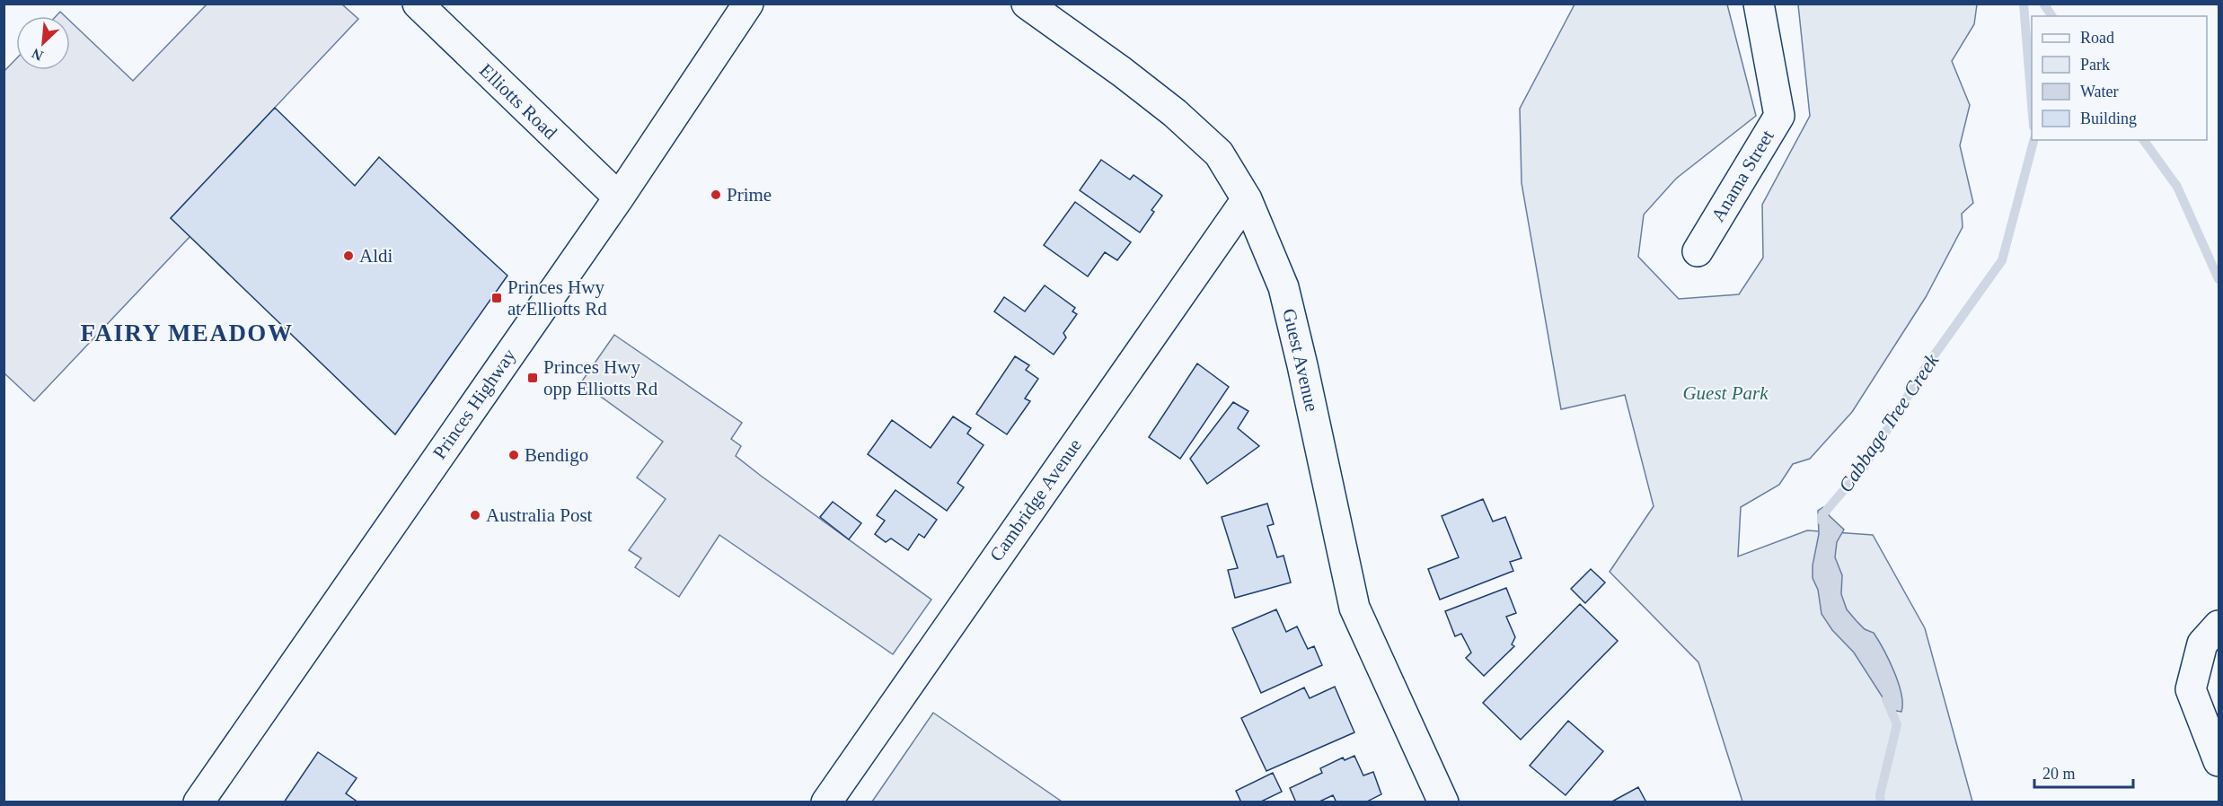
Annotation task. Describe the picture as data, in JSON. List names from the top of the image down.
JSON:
{
  "streets": {
    "street": [
      "Elliotts Road",
      "Anama Street",
      "Guest Avenue",
      "Princes Highway",
      "Cambridge Avenue"
    ]
  },
  "crossings": [
    ["Elliotts Road", "Princes Highway"],
    ["Guest Avenue", "Cambridge Avenue"]
  ],
  "districts": ["FAIRY MEADOW"],
  "water": ["Cabbage Tree Creek"],
  "parks": ["Guest Park"],
  "places": {
    "other": [
      "Prime",
      "Aldi",
      "Bendigo",
      "Australia Post"
    ],
    "transit": ["Princes Hwy at Elliotts Rd", "Princes Hwy opp Elliotts Rd"]
  },
  "legend": [
    "Road",
    "Park",
    "Water",
    "Building"
  ],
  "scale_bar": "20 m",
  "north": "bottom left"
}
